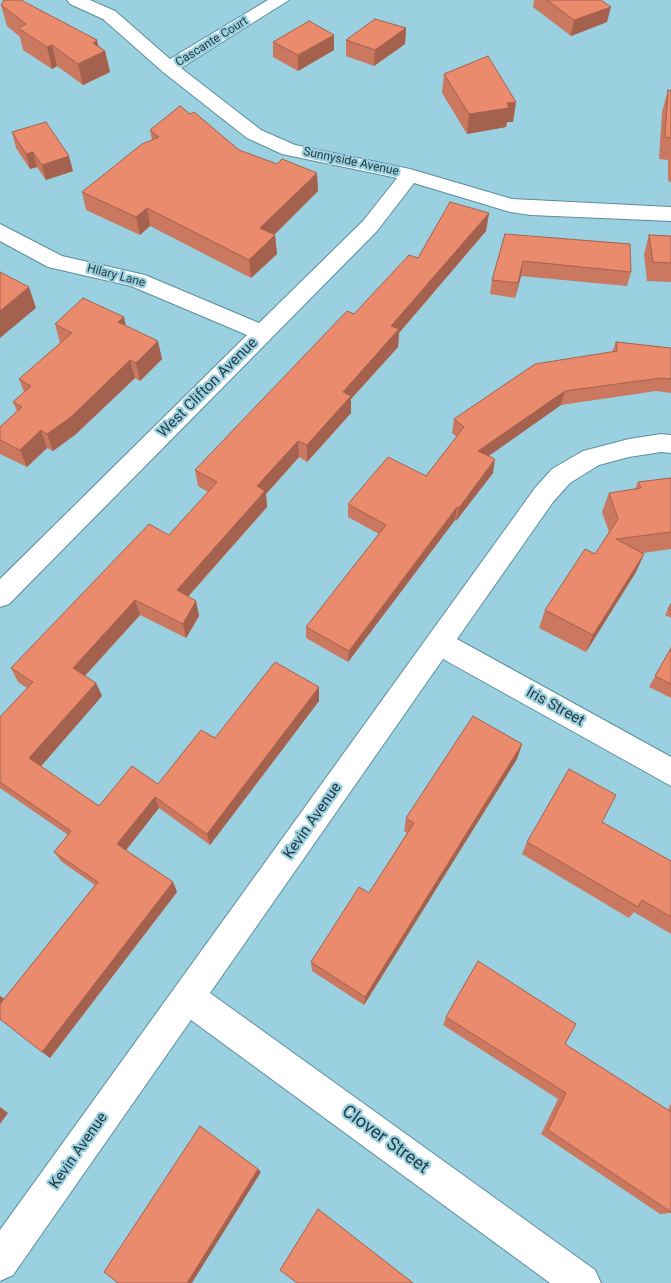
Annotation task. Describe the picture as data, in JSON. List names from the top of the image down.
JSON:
{
  "streets": {
    "street": [
      "Cascante Court",
      "Sunnyside Avenue",
      "Hilary Lane",
      "West Clifton Avenue",
      "Iris Street",
      "Kevin Avenue",
      "Clover Street"
    ]
  },
  "crossings": [
    ["Cascante Court", "Sunnyside Avenue"],
    ["Sunnyside Avenue", "West Clifton Avenue"],
    ["Hilary Lane", "West Clifton Avenue"],
    ["Iris Street", "Kevin Avenue"],
    ["Kevin Avenue", "Clover Street"]
  ]
}
